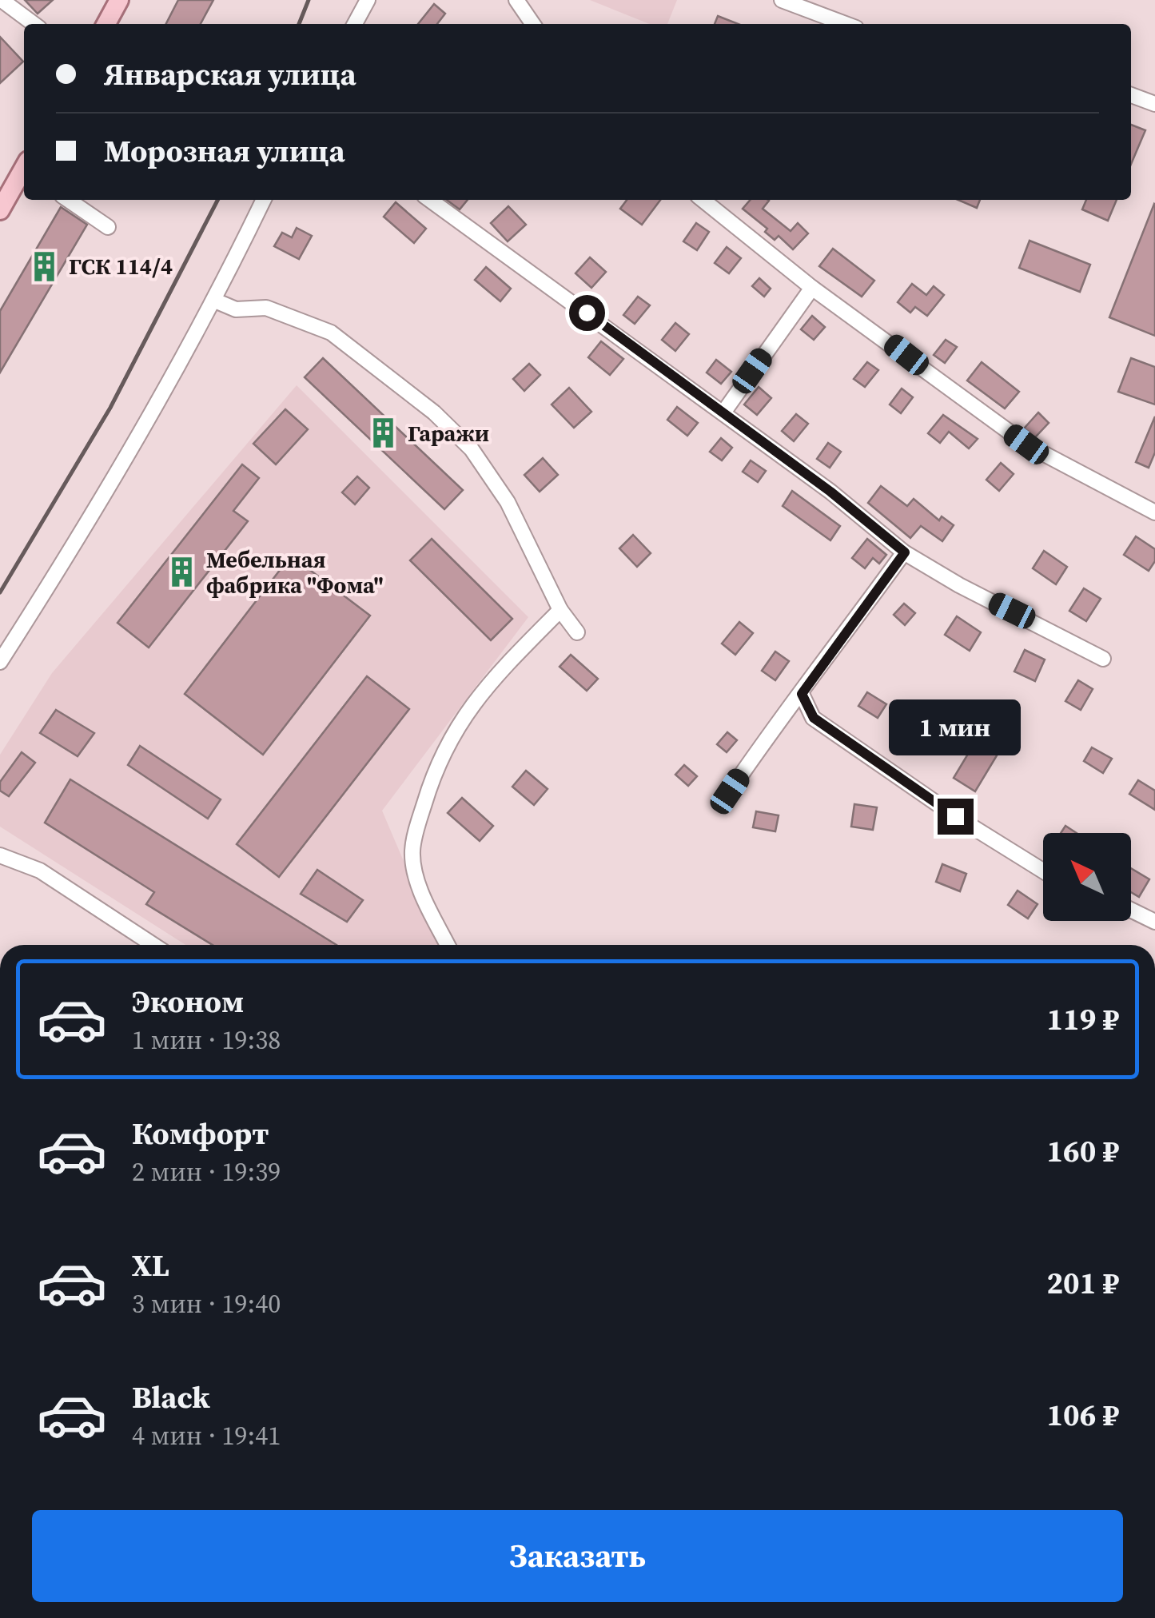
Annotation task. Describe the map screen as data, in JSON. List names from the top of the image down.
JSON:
{
  "places": {
    "building": ["ГСК 114/4", "Гаражи", "Мебельная фабрика \"Фома\""]
  },
  "north": "top left",
  "page": {
    "banner": ["Январская улица", "Морозная улица"],
    "bubble": "1 мин",
    "list": [
      {
        "name": "Эконом",
        "note": "1 мин · 19:38",
        "value": "119 ₽"
      },
      {
        "name": "Комфорт",
        "note": "2 мин · 19:39",
        "value": "160 ₽"
      },
      {
        "name": "XL",
        "note": "3 мин · 19:40",
        "value": "201 ₽"
      },
      {
        "name": "Black",
        "note": "4 мин · 19:41",
        "value": "106 ₽"
      }
    ],
    "buttons": "Заказать"
  }
}
